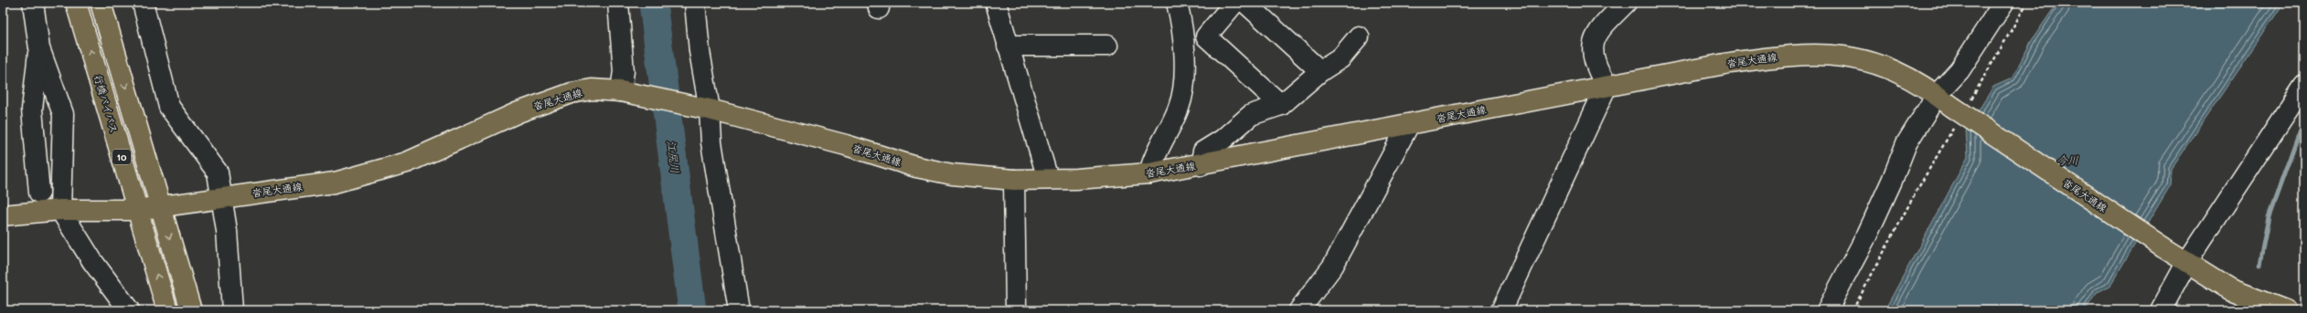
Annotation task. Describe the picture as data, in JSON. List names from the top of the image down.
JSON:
{
  "streets": {
    "main road": ["沓尾大通線", "行橋バイパス", "10"]
  },
  "crossings": [
    ["沓尾大通線", "行橋バイパス"],
    ["沓尾大通線", "10"]
  ],
  "water": ["江尻川", "今川"]
}
